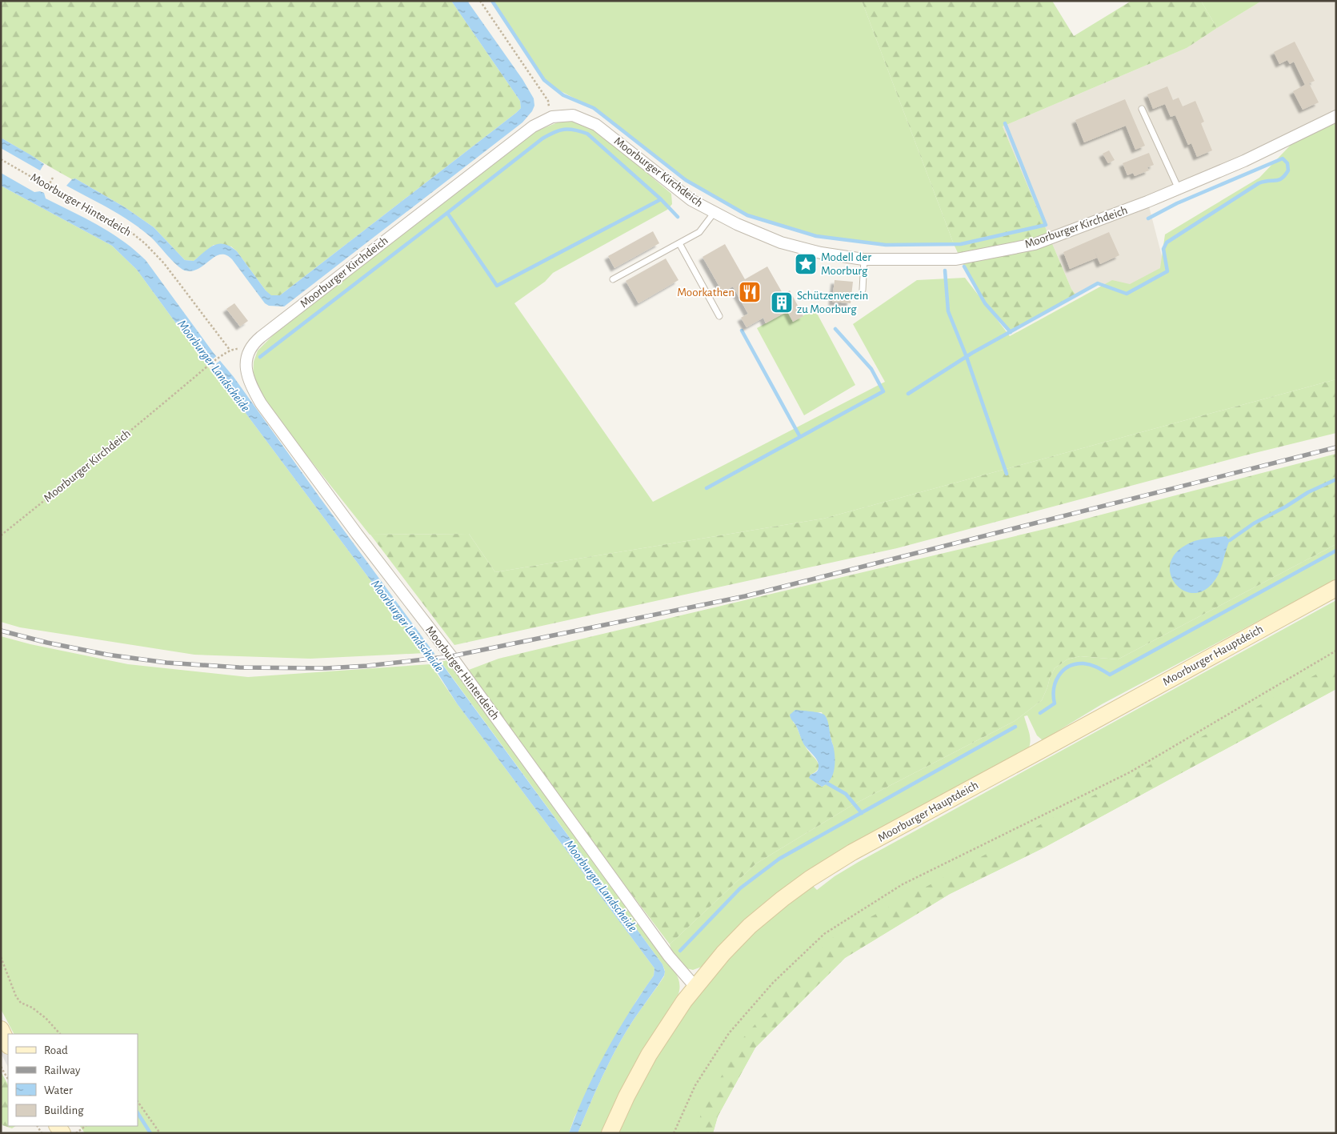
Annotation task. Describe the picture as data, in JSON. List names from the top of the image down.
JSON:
{
  "streets": {
    "main road": ["Moorburger Hauptdeich"],
    "street": ["Moorburger Kirchdeich", "Moorburger Hinterdeich"]
  },
  "crossings": [
    ["Moorburger Kirchdeich", "Moorburger Hinterdeich"],
    ["Moorburger Hinterdeich", "Moorburger Hauptdeich"]
  ],
  "water": ["Moorburger Landscheide"],
  "places": {
    "place": ["Modell der Moorburg"],
    "restaurant": ["Moorkathen"],
    "building": ["Schützenverein zu Moorburg"]
  },
  "legend": [
    "Road",
    "Railway",
    "Water",
    "Building"
  ]
}
